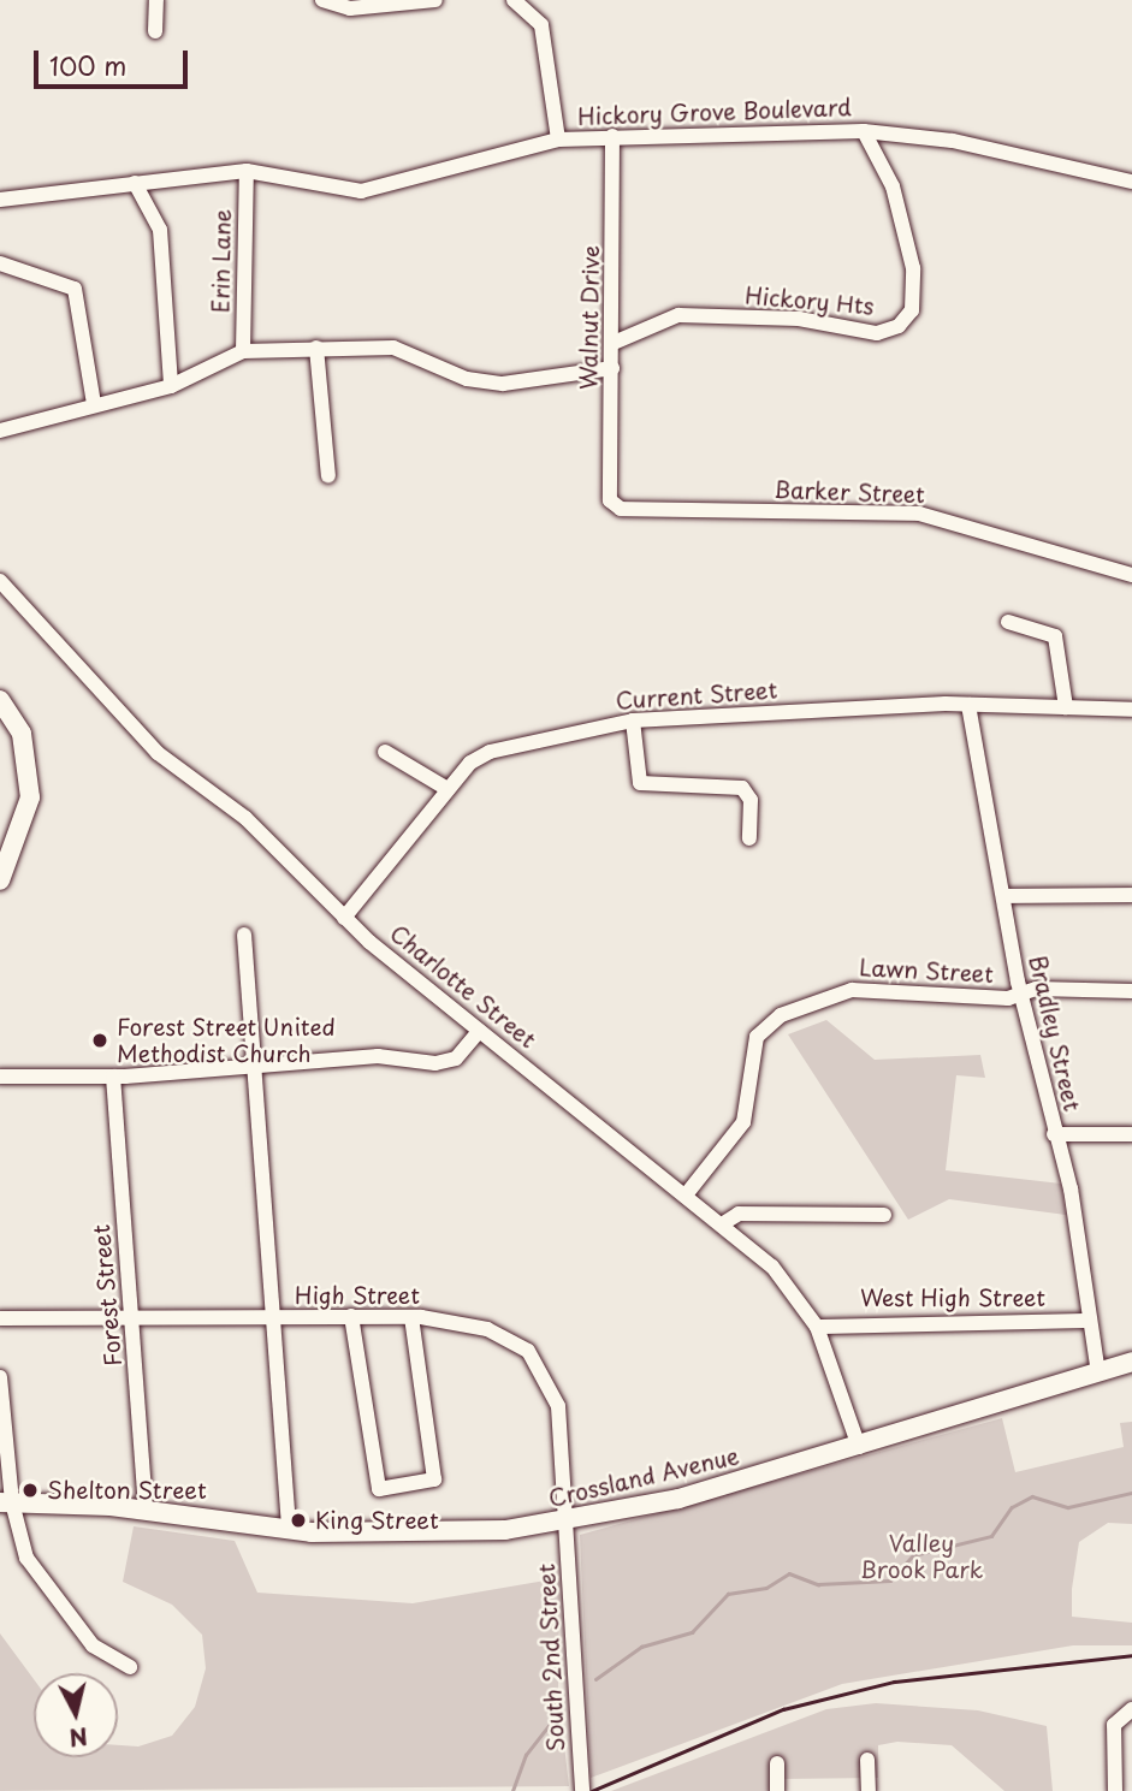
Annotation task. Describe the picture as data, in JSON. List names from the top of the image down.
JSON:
{
  "streets": {
    "main road": ["Crossland Avenue"],
    "street": [
      "Hickory Grove Boulevard",
      "Erin Lane",
      "Hickory Hts",
      "Walnut Drive",
      "Barker Street",
      "Current Street",
      "Lawn Street",
      "Charlotte Street",
      "Bradley Street",
      "Forest Street",
      "High Street",
      "West High Street",
      "South 2nd Street"
    ]
  },
  "crossings": [
    ["Hickory Grove Boulevard", "Erin Lane"],
    ["Hickory Grove Boulevard", "Hickory Hts"],
    ["Hickory Grove Boulevard", "Walnut Drive"],
    ["Hickory Hts", "Walnut Drive"],
    ["Walnut Drive", "Barker Street"],
    ["Current Street", "Charlotte Street"],
    ["Current Street", "Bradley Street"],
    ["Lawn Street", "Charlotte Street"],
    ["Lawn Street", "Bradley Street"],
    ["Charlotte Street", "West High Street"],
    ["Charlotte Street", "Crossland Avenue"],
    ["Bradley Street", "West High Street"],
    ["Bradley Street", "Crossland Avenue"],
    ["Forest Street", "High Street"],
    ["Forest Street", "Crossland Avenue"],
    ["High Street", "Crossland Avenue"],
    ["High Street", "South 2nd Street"],
    ["Crossland Avenue", "South 2nd Street"]
  ],
  "parks": ["Valley Brook Park"],
  "places": ["Forest Street United Methodist Church", "Shelton Street", "King Street"],
  "scale_bar": "100 m",
  "north": "bottom"
}
